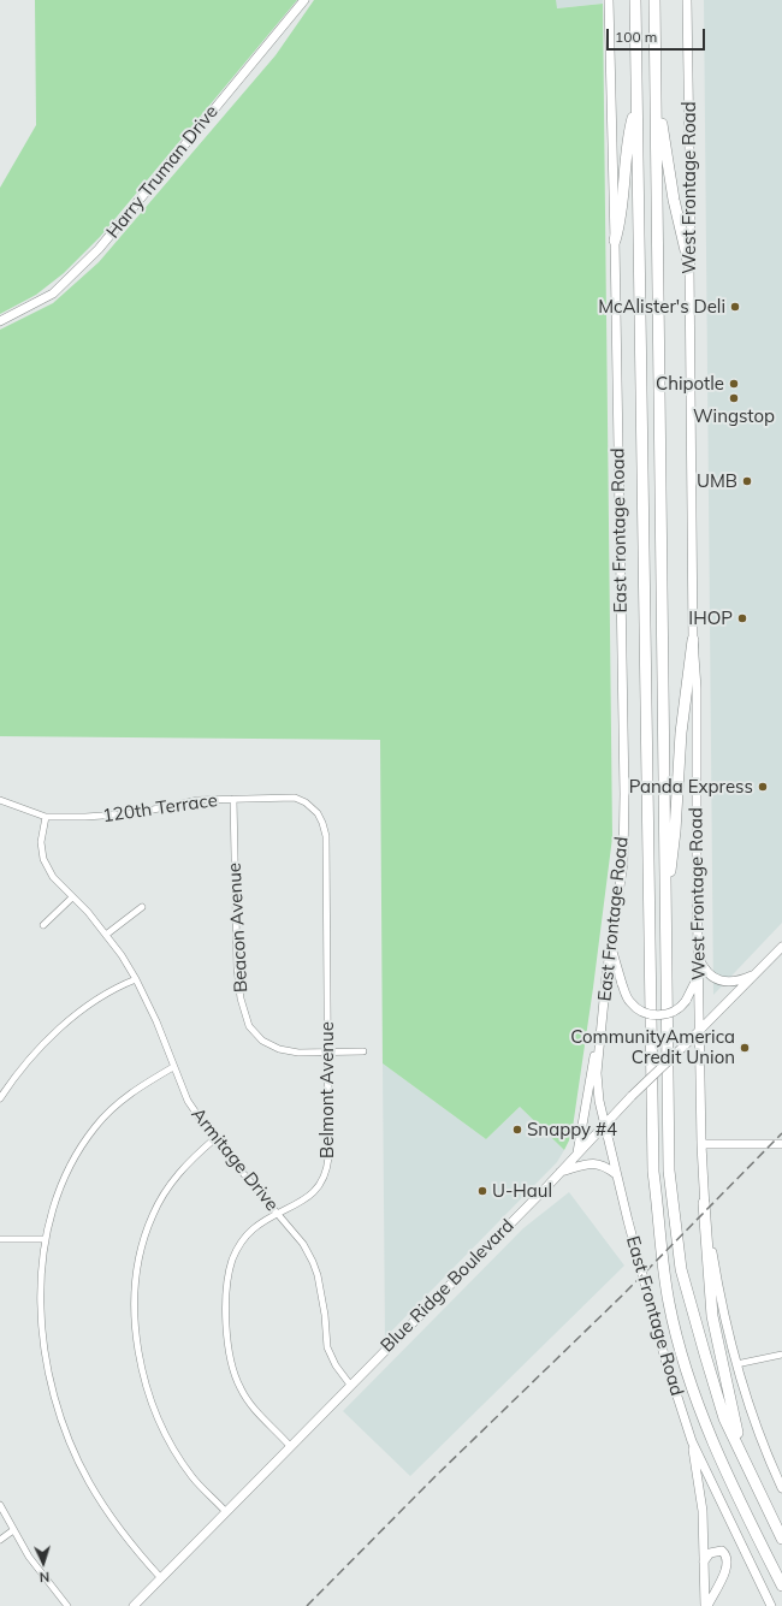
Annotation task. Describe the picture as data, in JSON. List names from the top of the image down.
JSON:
{
  "streets": {
    "street": [
      "Harry Truman Drive",
      "West Frontage Road",
      "East Frontage Road",
      "120th Terrace",
      "Beacon Avenue",
      "Belmont Avenue",
      "Armitage Drive",
      "Blue Ridge Boulevard"
    ]
  },
  "crossings": [
    ["West Frontage Road", "Blue Ridge Boulevard"],
    ["East Frontage Road", "Blue Ridge Boulevard"],
    ["120th Terrace", "Beacon Avenue"],
    ["120th Terrace", "Belmont Avenue"],
    ["120th Terrace", "Armitage Drive"],
    ["Beacon Avenue", "Belmont Avenue"],
    ["Belmont Avenue", "Armitage Drive"],
    ["Belmont Avenue", "Blue Ridge Boulevard"],
    ["Armitage Drive", "Blue Ridge Boulevard"]
  ],
  "places": [
    "McAlister's Deli",
    "Chipotle",
    "Wingstop",
    "UMB",
    "IHOP",
    "Panda Express",
    "CommunityAmerica Credit Union",
    "Snappy #4",
    "U-Haul"
  ],
  "scale_bar": "100 m",
  "north": "bottom"
}
